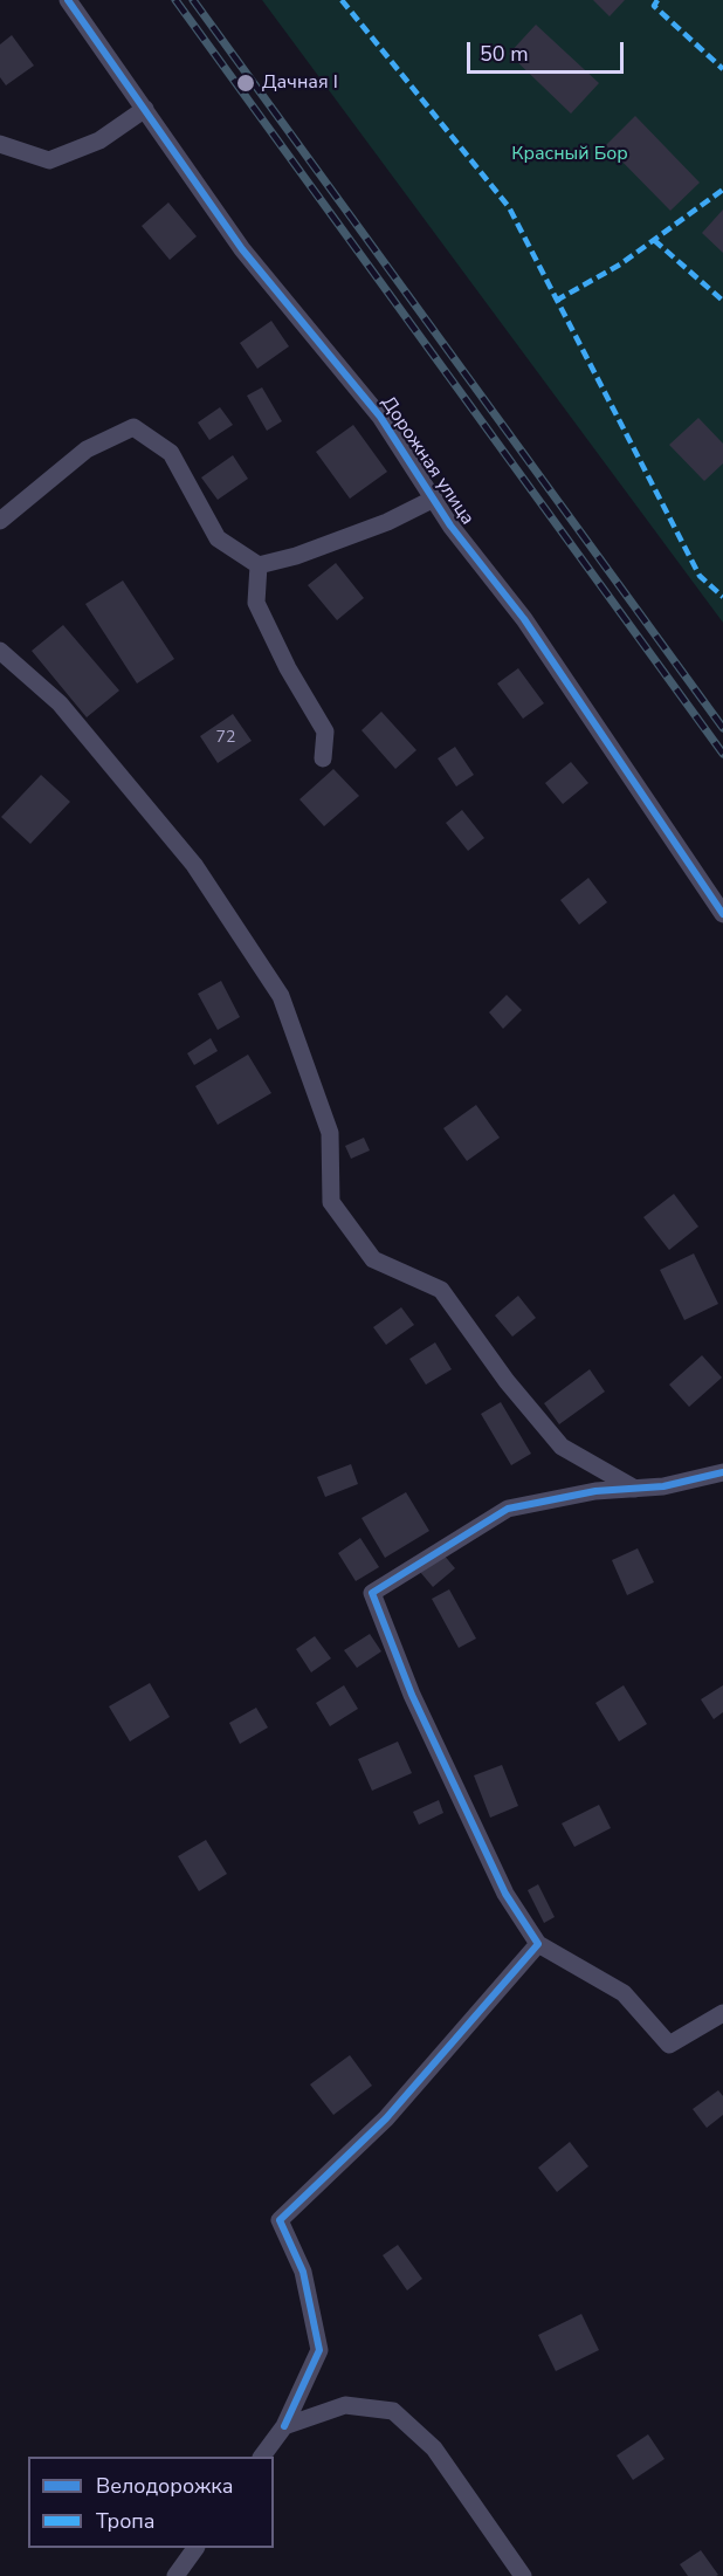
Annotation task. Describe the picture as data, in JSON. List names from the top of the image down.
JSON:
{
  "streets": {
    "street": ["Дорожная улица"]
  },
  "parks": ["Красный Бор"],
  "places": ["Дачная I"],
  "house_numbers": ["72"],
  "legend": ["Велодорожка", "Тропа"],
  "scale_bar": "50 m"
}
